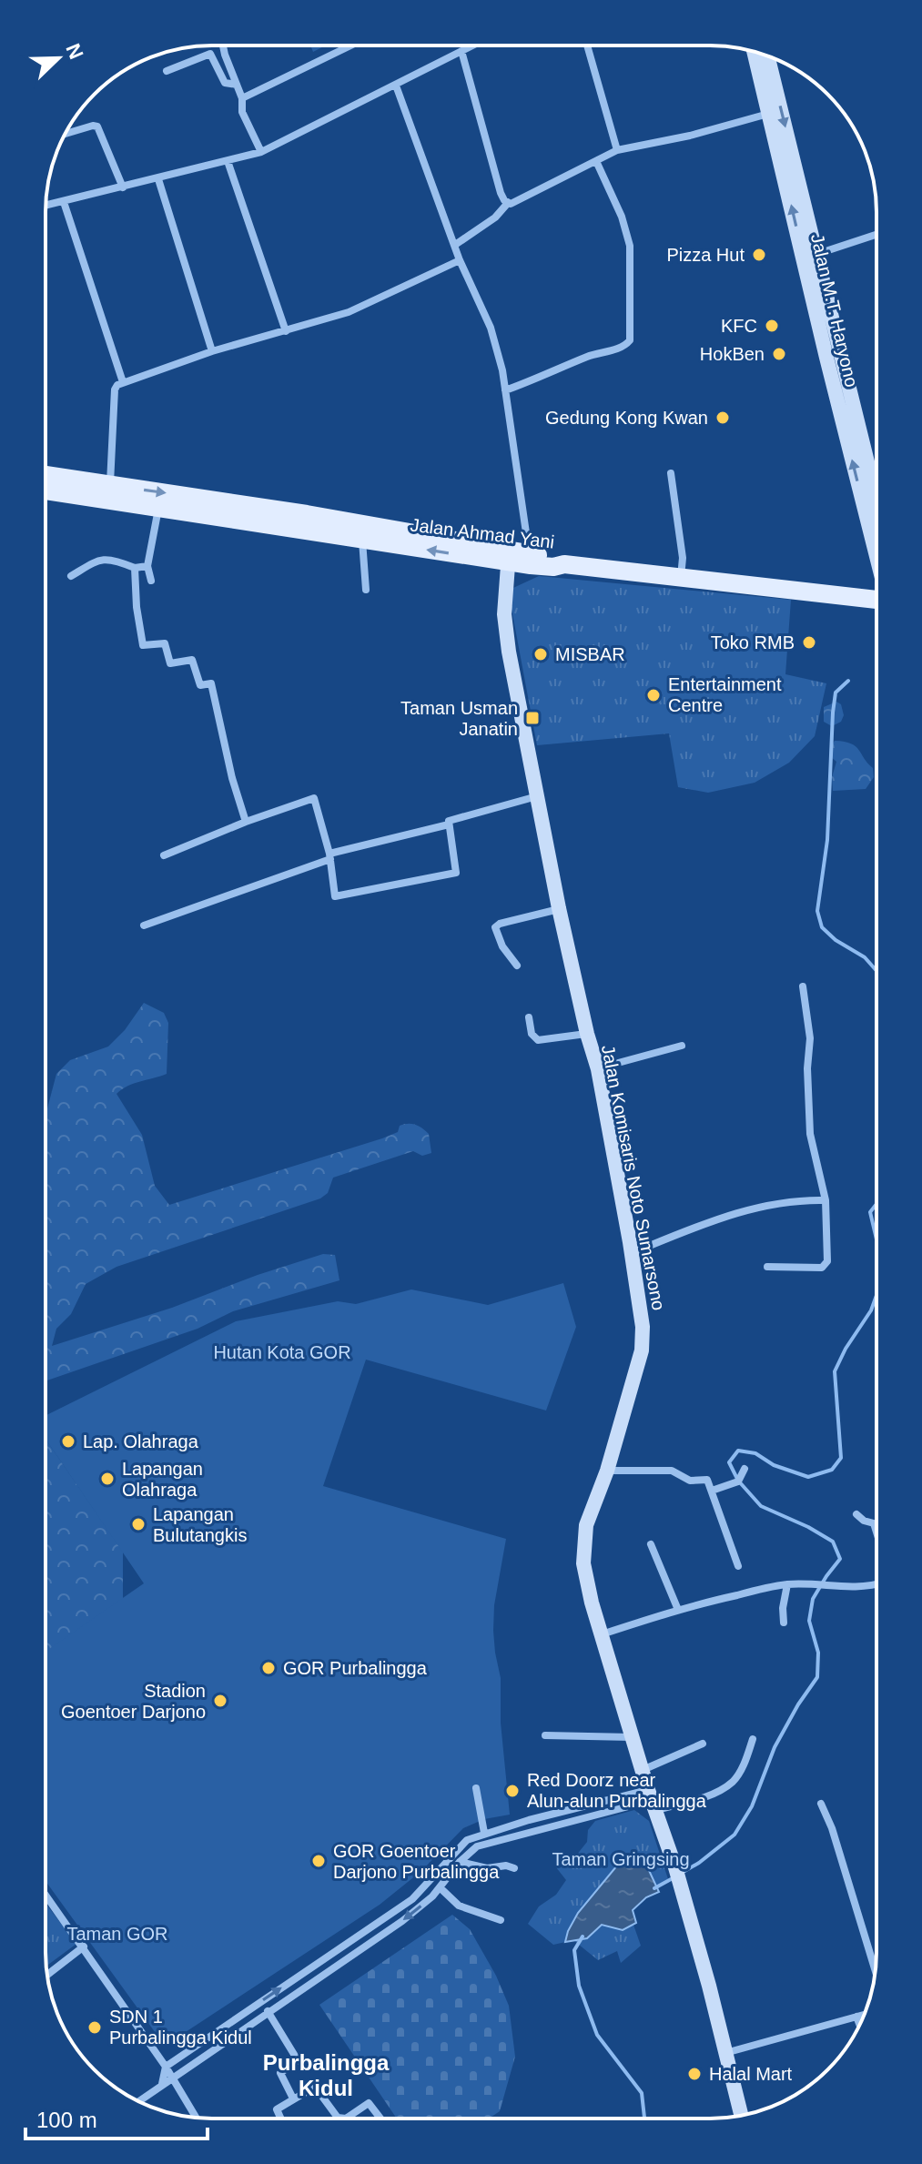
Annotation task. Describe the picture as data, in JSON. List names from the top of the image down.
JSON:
{
  "streets": {
    "main road": ["Jalan Ahmad Yani"],
    "street": ["Jalan M.T. Haryono", "Jalan Komisaris Noto Sumarsono"]
  },
  "crossings": [
    ["Jalan Ahmad Yani", "Jalan Komisaris Noto Sumarsono"]
  ],
  "districts": ["Purbalingga Kidul"],
  "parks": ["Hutan Kota GOR", "Taman Gringsing", "Taman GOR"],
  "places": {
    "other": [
      "Pizza Hut",
      "KFC",
      "HokBen",
      "Gedung Kong Kwan",
      "Toko RMB",
      "MISBAR",
      "Entertainment Centre",
      "Lap. Olahraga",
      "Lapangan Olahraga",
      "Lapangan Bulutangkis",
      "GOR Purbalingga",
      "Stadion Goentoer Darjono",
      "Red Doorz near Alun-alun Purbalingga",
      "GOR Goentoer Darjono Purbalingga",
      "SDN 1 Purbalingga Kidul",
      "Halal Mart"
    ],
    "transit": ["Taman Usman Janatin"]
  },
  "scale_bar": "100 m",
  "north": "top right"
}
